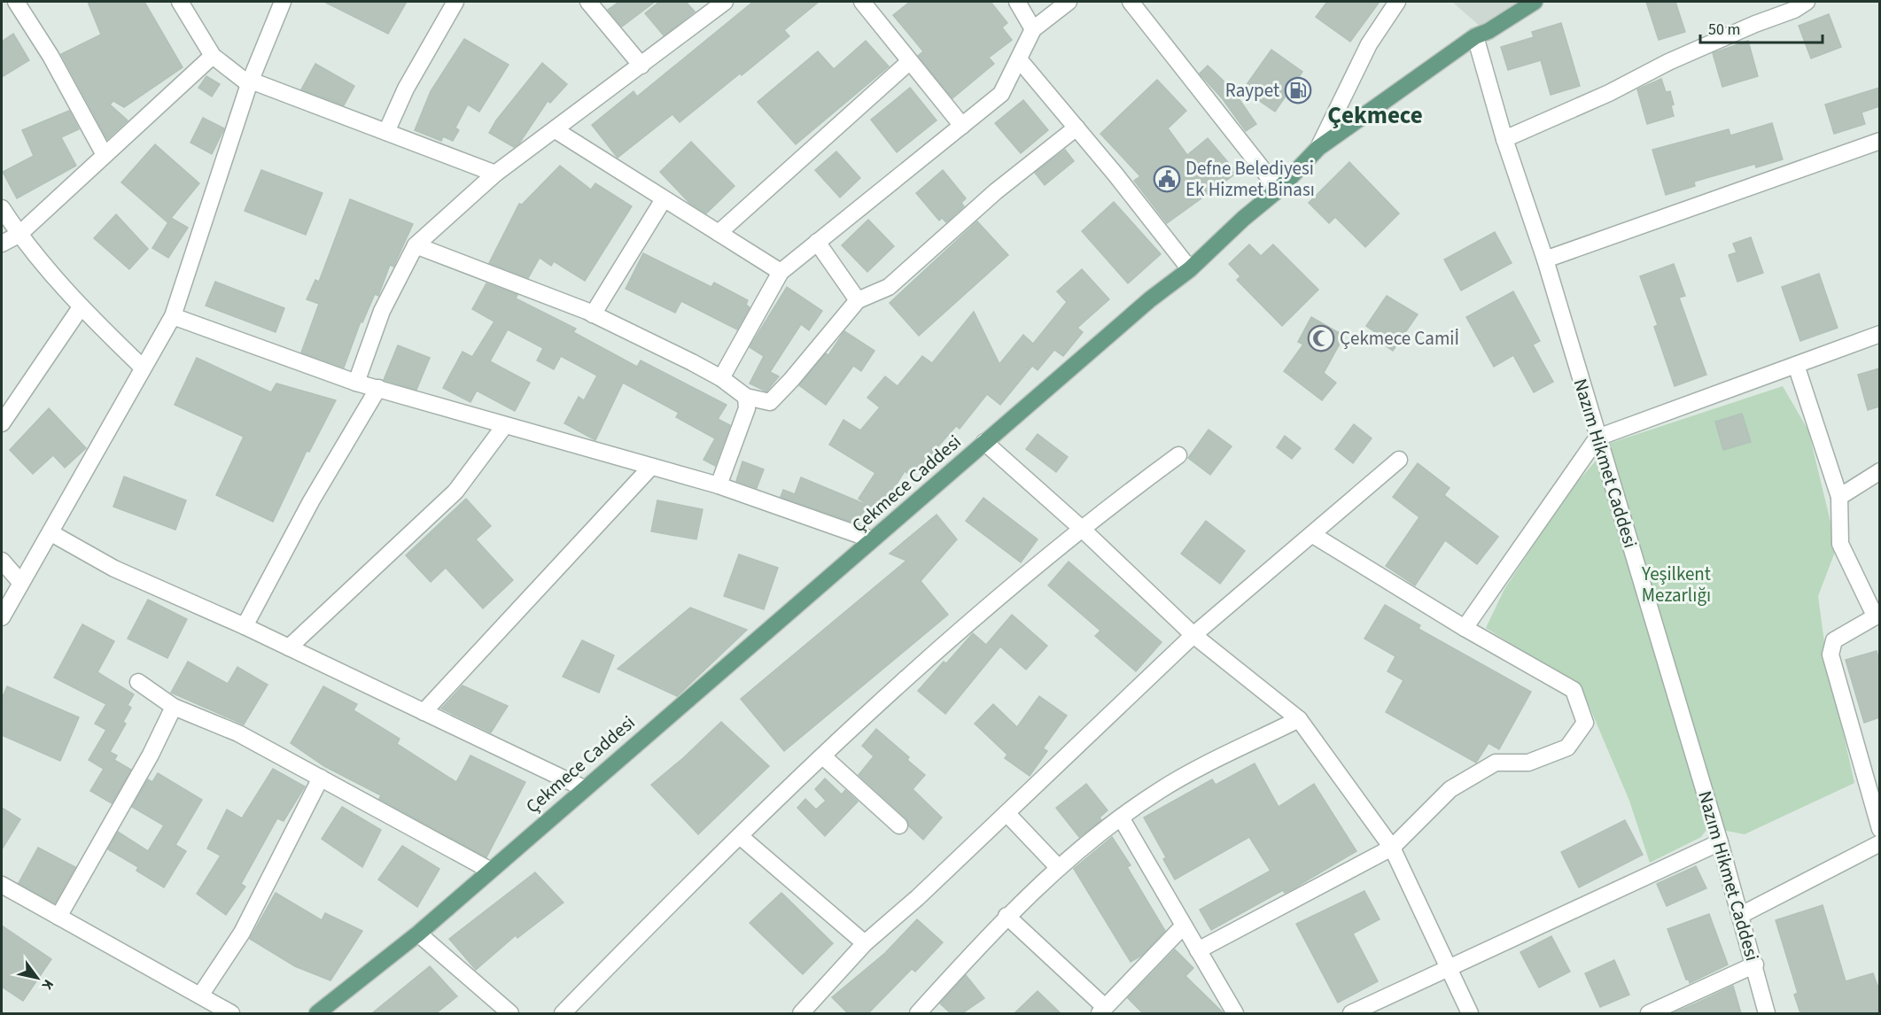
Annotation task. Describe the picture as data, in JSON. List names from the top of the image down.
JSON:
{
  "streets": {
    "main road": ["Çekmece Caddesi"],
    "street": ["Nazım Hikmet Caddesi"]
  },
  "crossings": [
    ["Nazım Hikmet Caddesi", "Çekmece Caddesi"]
  ],
  "districts": ["Çekmece"],
  "parks": ["Yeşilkent Mezarlığı"],
  "places": {
    "fuel station": ["Raypet"],
    "public building": ["Defne Belediyesi Ek Hizmet Binası"],
    "mosque": ["Çekmece Camiİ"]
  },
  "scale_bar": "50 m",
  "north": "bottom right"
}
